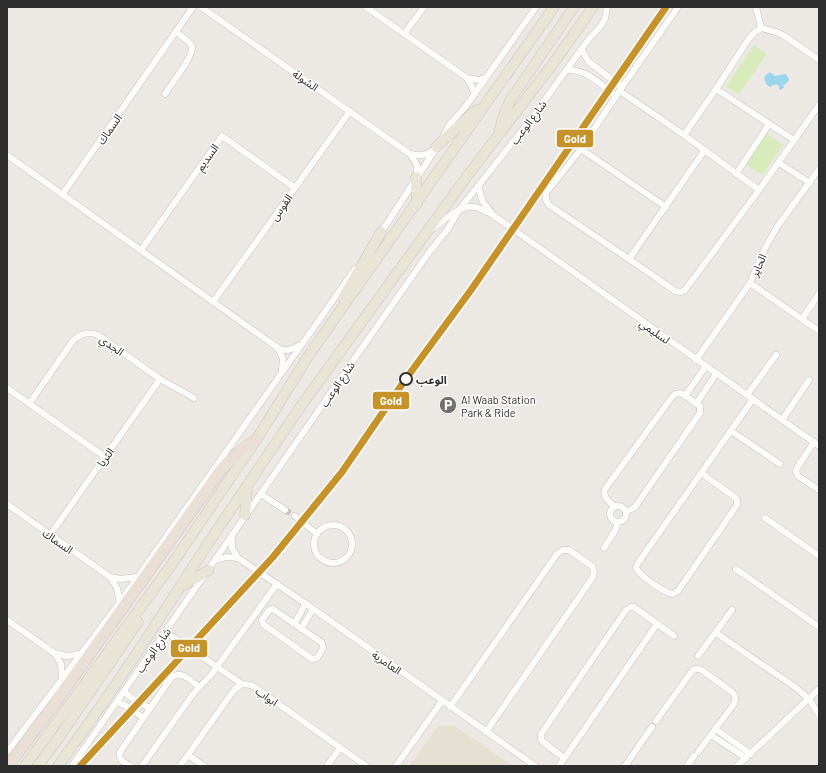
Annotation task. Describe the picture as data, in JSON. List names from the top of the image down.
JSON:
{
  "streets": {
    "main road": ["شارع الوعب"],
    "street": [
      "الشولة",
      "السماك",
      "السديم",
      "القوس",
      "الحاير",
      "لسليمي",
      "الجدي",
      "الثريا",
      "العامرية",
      "ابواب"
    ]
  },
  "crossings": [
    ["الشولة", "القوس"],
    ["شارع الوعب", "لسليمي"],
    ["شارع الوعب", "ابواب"],
    ["السماك", "الثريا"],
    ["السديم", "القوس"],
    ["الحاير", "لسليمي"],
    ["الجدي", "الثريا"]
  ],
  "places": {
    "other": ["الوعب"],
    "parking": ["Al Waab Station Park & Ride"]
  },
  "lines": ["transit line Gold"]
}
